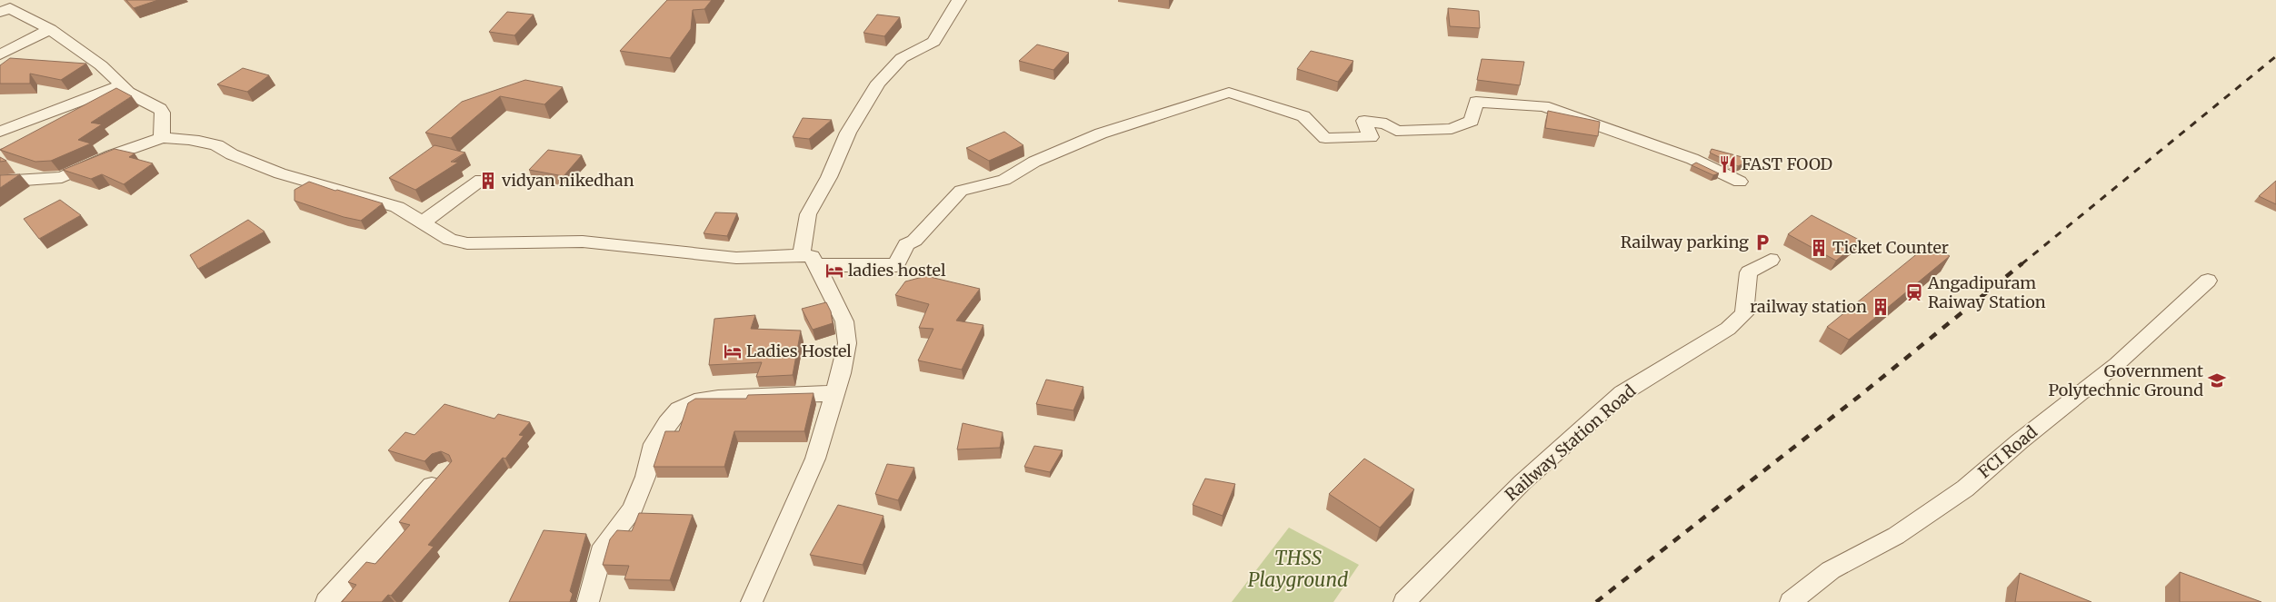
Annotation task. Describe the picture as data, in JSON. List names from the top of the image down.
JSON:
{
  "streets": {
    "street": ["Railway Station Road", "FCI Road"]
  },
  "parks": ["THSS Playground"],
  "places": {
    "restaurant": ["FAST FOOD"],
    "building": ["vidyan nikedhan", "Ticket Counter", "railway station"],
    "parking": ["Railway parking"],
    "hotel": ["ladies hostel", "Ladies Hostel"],
    "station": ["Angadipuram Raiway Station"],
    "school or university": ["Government Polytechnic Ground"]
  }
}
